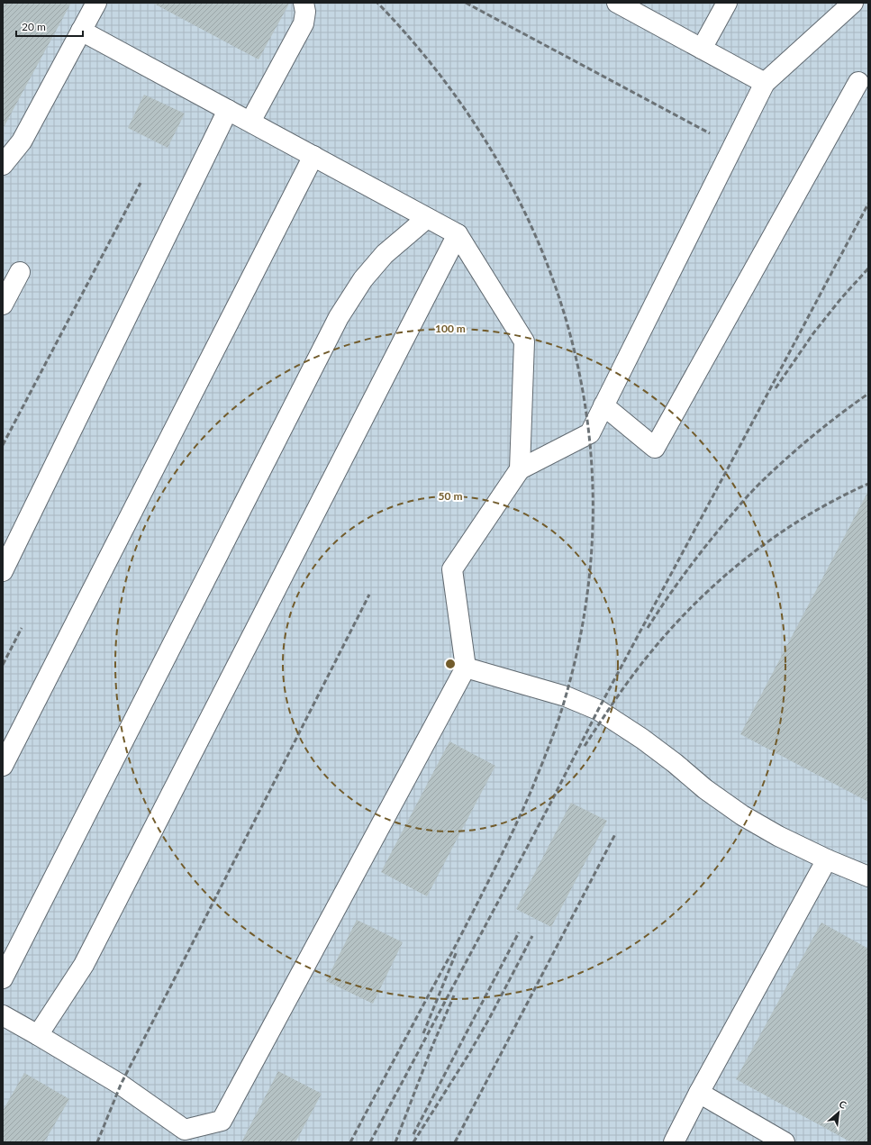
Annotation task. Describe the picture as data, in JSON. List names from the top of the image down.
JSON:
{
  "scale_bar": "20 m",
  "north": "top right",
  "rings": ["100 m", "50 m"]
}
